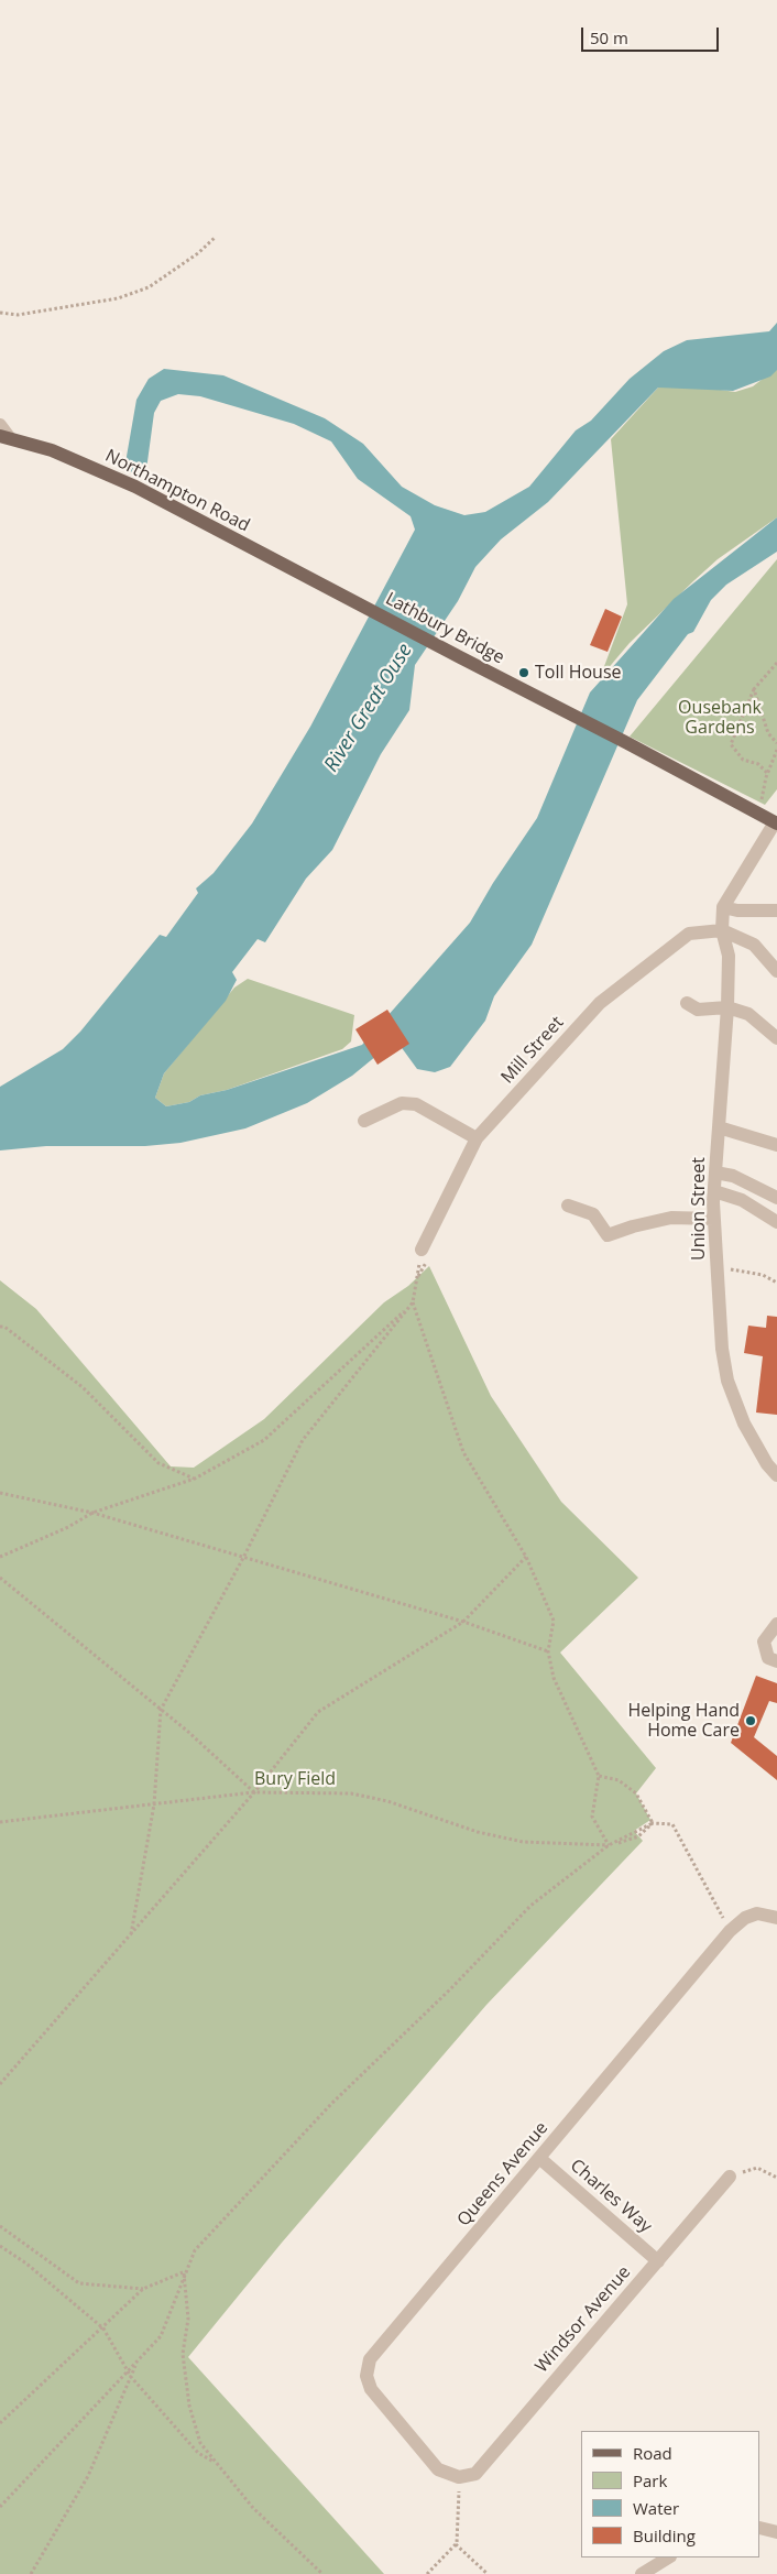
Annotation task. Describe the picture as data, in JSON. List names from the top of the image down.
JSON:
{
  "streets": {
    "main road": ["Northampton Road", "Lathbury Bridge"],
    "street": [
      "Mill Street",
      "Union Street",
      "Queens Avenue",
      "Charles Way",
      "Windsor Avenue"
    ]
  },
  "crossings": [
    ["Northampton Road", "Lathbury Bridge"],
    ["Mill Street", "Union Street"],
    ["Queens Avenue", "Charles Way"],
    ["Queens Avenue", "Windsor Avenue"],
    ["Charles Way", "Windsor Avenue"]
  ],
  "water": ["River Great Ouse"],
  "parks": ["Ousebank Gardens", "Bury Field"],
  "places": ["Toll House", "Helping Hand Home Care"],
  "legend": [
    "Road",
    "Park",
    "Water",
    "Building"
  ],
  "scale_bar": "50 m"
}
